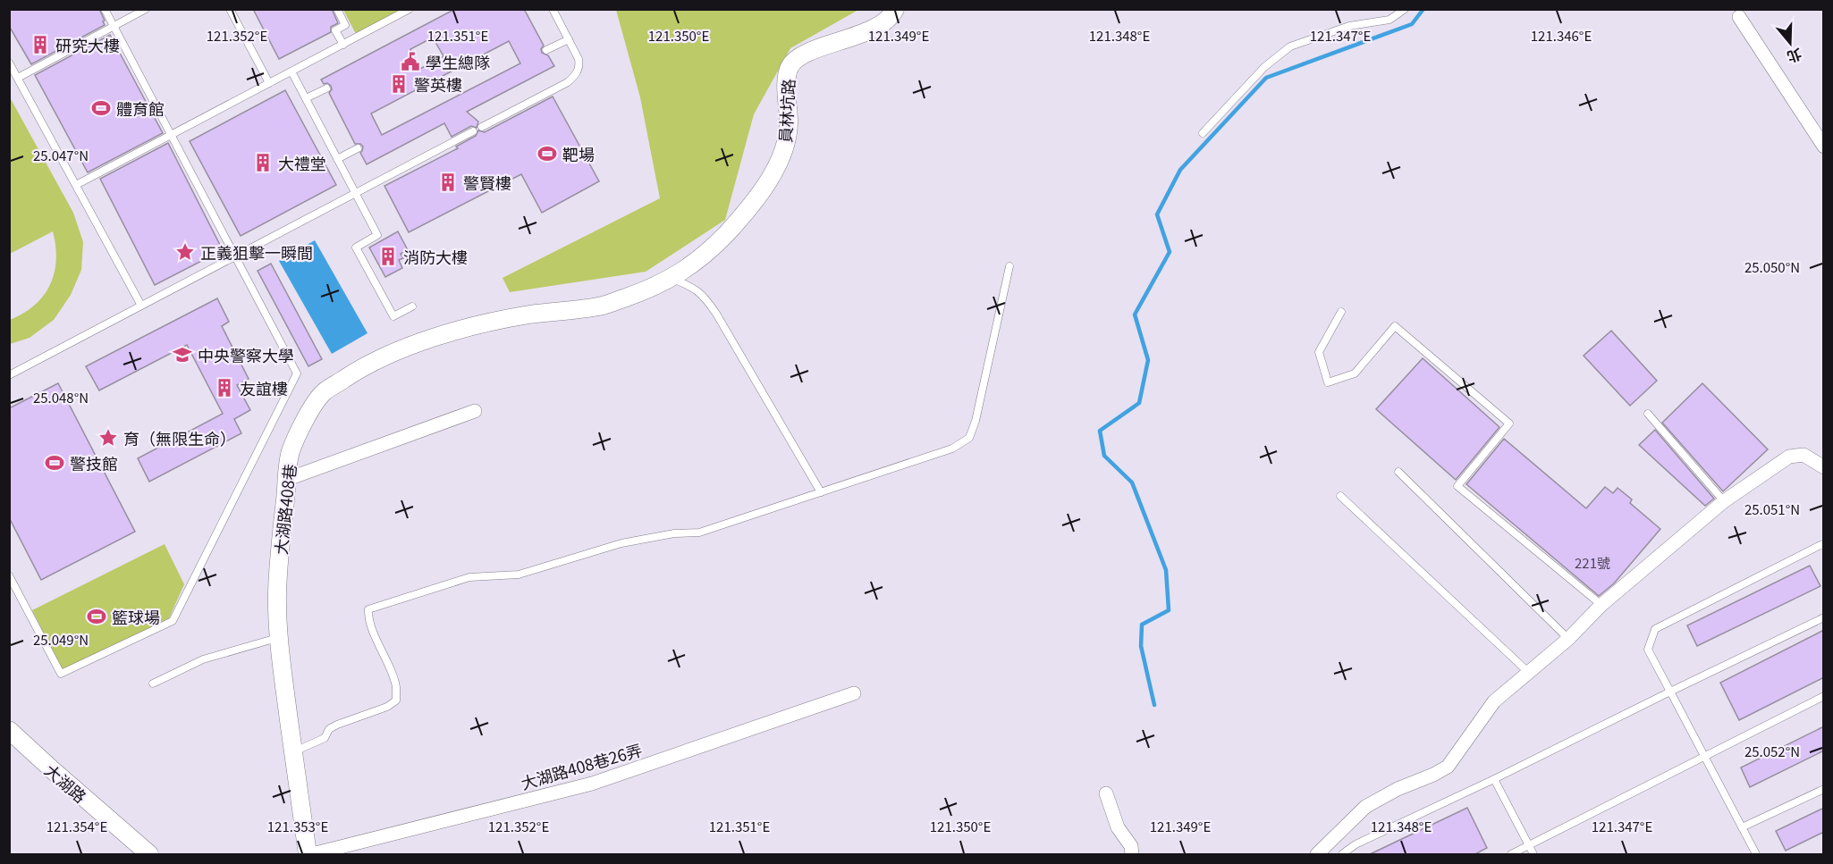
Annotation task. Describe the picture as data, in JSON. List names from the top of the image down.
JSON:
{
  "streets": {
    "street": [
      "員林坑路",
      "大湖路408巷",
      "大湖路408巷26弄",
      "大湖路"
    ]
  },
  "crossings": [
    ["員林坑路", "大湖路408巷"]
  ],
  "places": {
    "building": [
      "研究大樓",
      "警英樓",
      "大禮堂",
      "警賢樓",
      "消防大樓",
      "友誼樓"
    ],
    "public building": ["學生總隊"],
    "sports": [
      "體育館",
      "靶場",
      "警技館",
      "籃球場"
    ],
    "place": ["正義狙擊一瞬間", "育（無限生命）"],
    "school or university": ["中央警察大學"]
  },
  "house_numbers": ["221號"],
  "north": "bottom",
  "coordinates": [
    "121.352°E",
    "121.351°E",
    "121.350°E",
    "121.349°E",
    "121.348°E",
    "121.347°E",
    "121.346°E",
    "25.047°N",
    "25.050°N",
    "25.048°N",
    "25.051°N",
    "25.049°N",
    "25.052°N",
    "121.354°E",
    "121.353°E"
  ]
}
